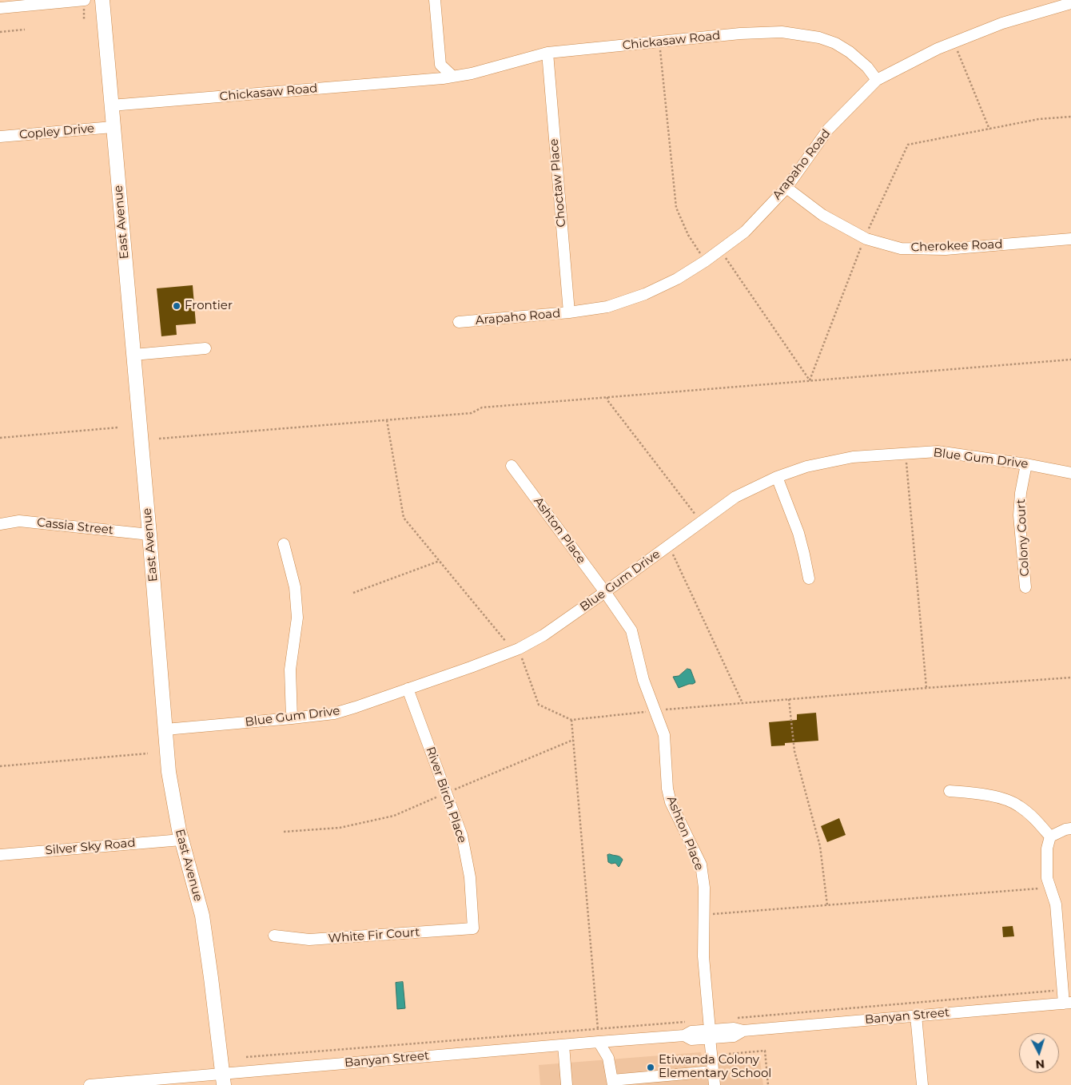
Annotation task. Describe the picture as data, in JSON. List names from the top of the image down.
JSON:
{
  "streets": {
    "main road": ["East Avenue"],
    "street": [
      "Chickasaw Road",
      "Copley Drive",
      "Arapaho Road",
      "Choctaw Place",
      "Cherokee Road",
      "Blue Gum Drive",
      "Cassia Street",
      "Ashton Place",
      "Colony Court",
      "River Birch Place",
      "Silver Sky Road",
      "White Fir Court",
      "Banyan Street"
    ]
  },
  "crossings": [
    ["Chickasaw Road", "Arapaho Road"],
    ["Chickasaw Road", "Choctaw Place"],
    ["Chickasaw Road", "East Avenue"],
    ["Copley Drive", "East Avenue"],
    ["Arapaho Road", "Choctaw Place"],
    ["Arapaho Road", "Cherokee Road"],
    ["East Avenue", "Blue Gum Drive"],
    ["East Avenue", "Cassia Street"],
    ["East Avenue", "Silver Sky Road"],
    ["East Avenue", "Banyan Street"],
    ["Blue Gum Drive", "Ashton Place"],
    ["Blue Gum Drive", "Colony Court"],
    ["Blue Gum Drive", "River Birch Place"],
    ["Ashton Place", "Banyan Street"],
    ["River Birch Place", "White Fir Court"]
  ],
  "places": ["Frontier", "Etiwanda Colony Elementary School"],
  "north": "bottom"
}
